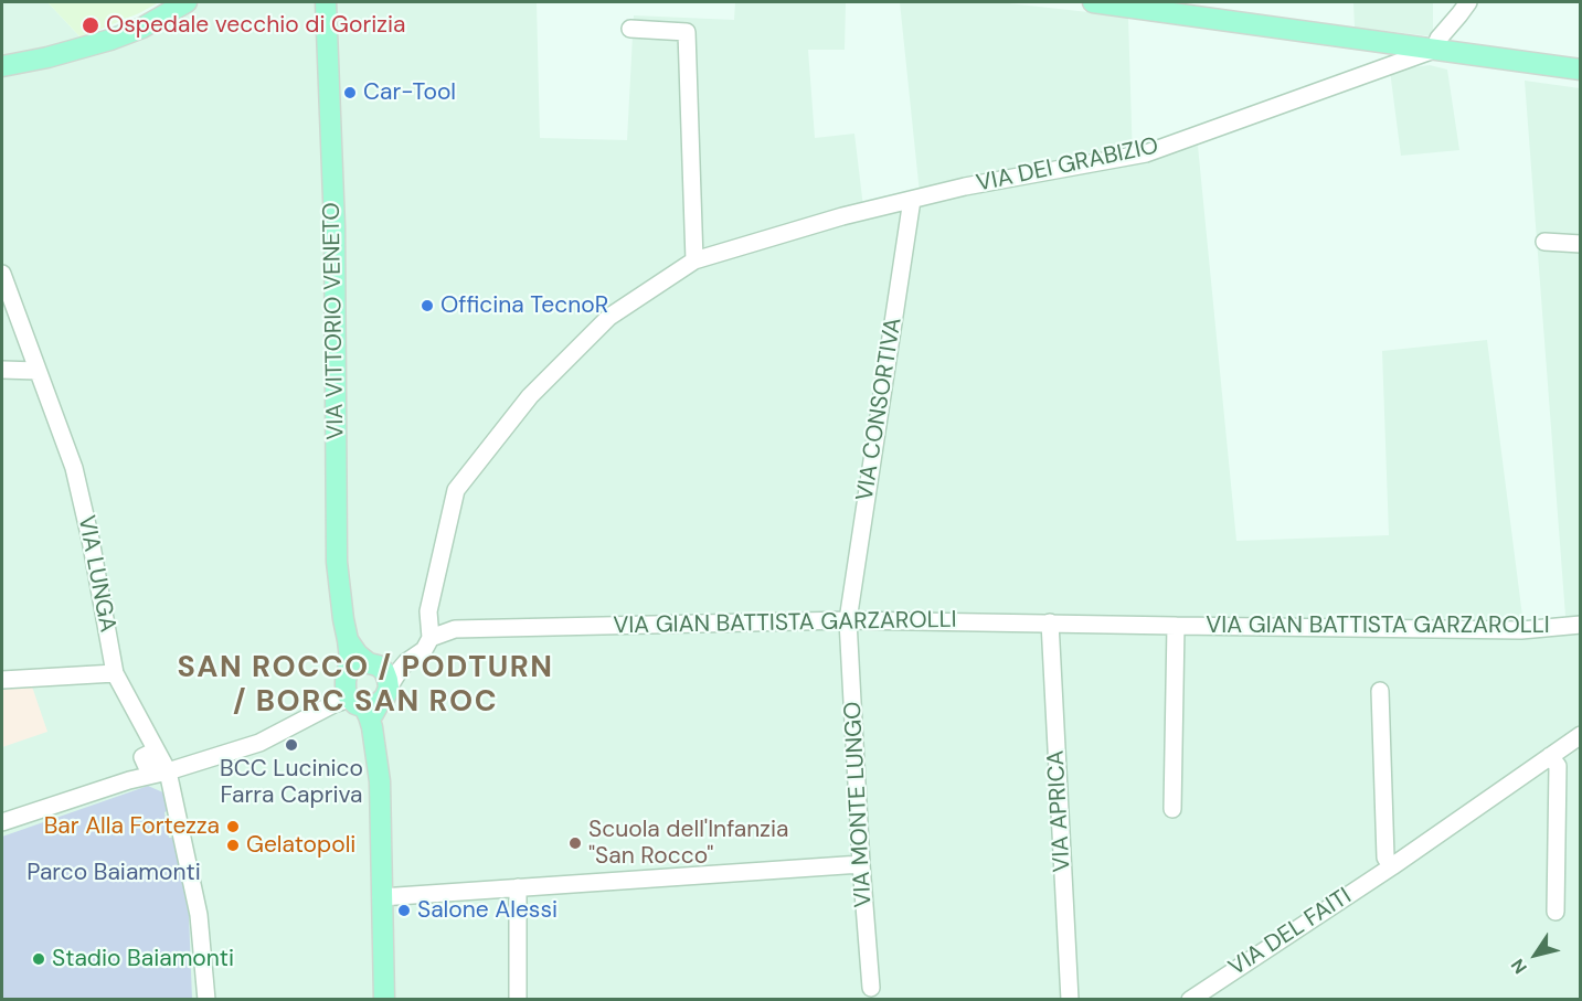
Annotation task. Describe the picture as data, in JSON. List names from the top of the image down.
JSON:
{
  "streets": {
    "main road": ["VIA VITTORIO VENETO"],
    "street": [
      "VIA DEI GRABIZIO",
      "VIA CONSORTIVA",
      "VIA LUNGA",
      "VIA GIAN BATTISTA GARZAROLLI",
      "VIA MONTE LUNGO",
      "VIA APRICA",
      "VIA DEL FAITI"
    ]
  },
  "crossings": [
    ["VIA DEI GRABIZIO", "VIA CONSORTIVA"],
    ["VIA DEI GRABIZIO", "VIA GIAN BATTISTA GARZAROLLI"],
    ["VIA VITTORIO VENETO", "VIA GIAN BATTISTA GARZAROLLI"],
    ["VIA CONSORTIVA", "VIA GIAN BATTISTA GARZAROLLI"],
    ["VIA CONSORTIVA", "VIA MONTE LUNGO"],
    ["VIA GIAN BATTISTA GARZAROLLI", "VIA MONTE LUNGO"],
    ["VIA GIAN BATTISTA GARZAROLLI", "VIA APRICA"]
  ],
  "districts": ["SAN ROCCO / PODTURN / BORC SAN ROC"],
  "parks": ["Parco Baiamonti"],
  "places": [
    "Ospedale vecchio di Gorizia",
    "Car-Tool",
    "Officina TecnoR",
    "BCC Lucinico Farra Capriva",
    "Bar Alla Fortezza",
    "Scuola dell'Infanzia \"San Rocco\"",
    "Gelatopoli",
    "Salone Alessi",
    "Stadio Baiamonti"
  ],
  "north": "bottom left"
}
